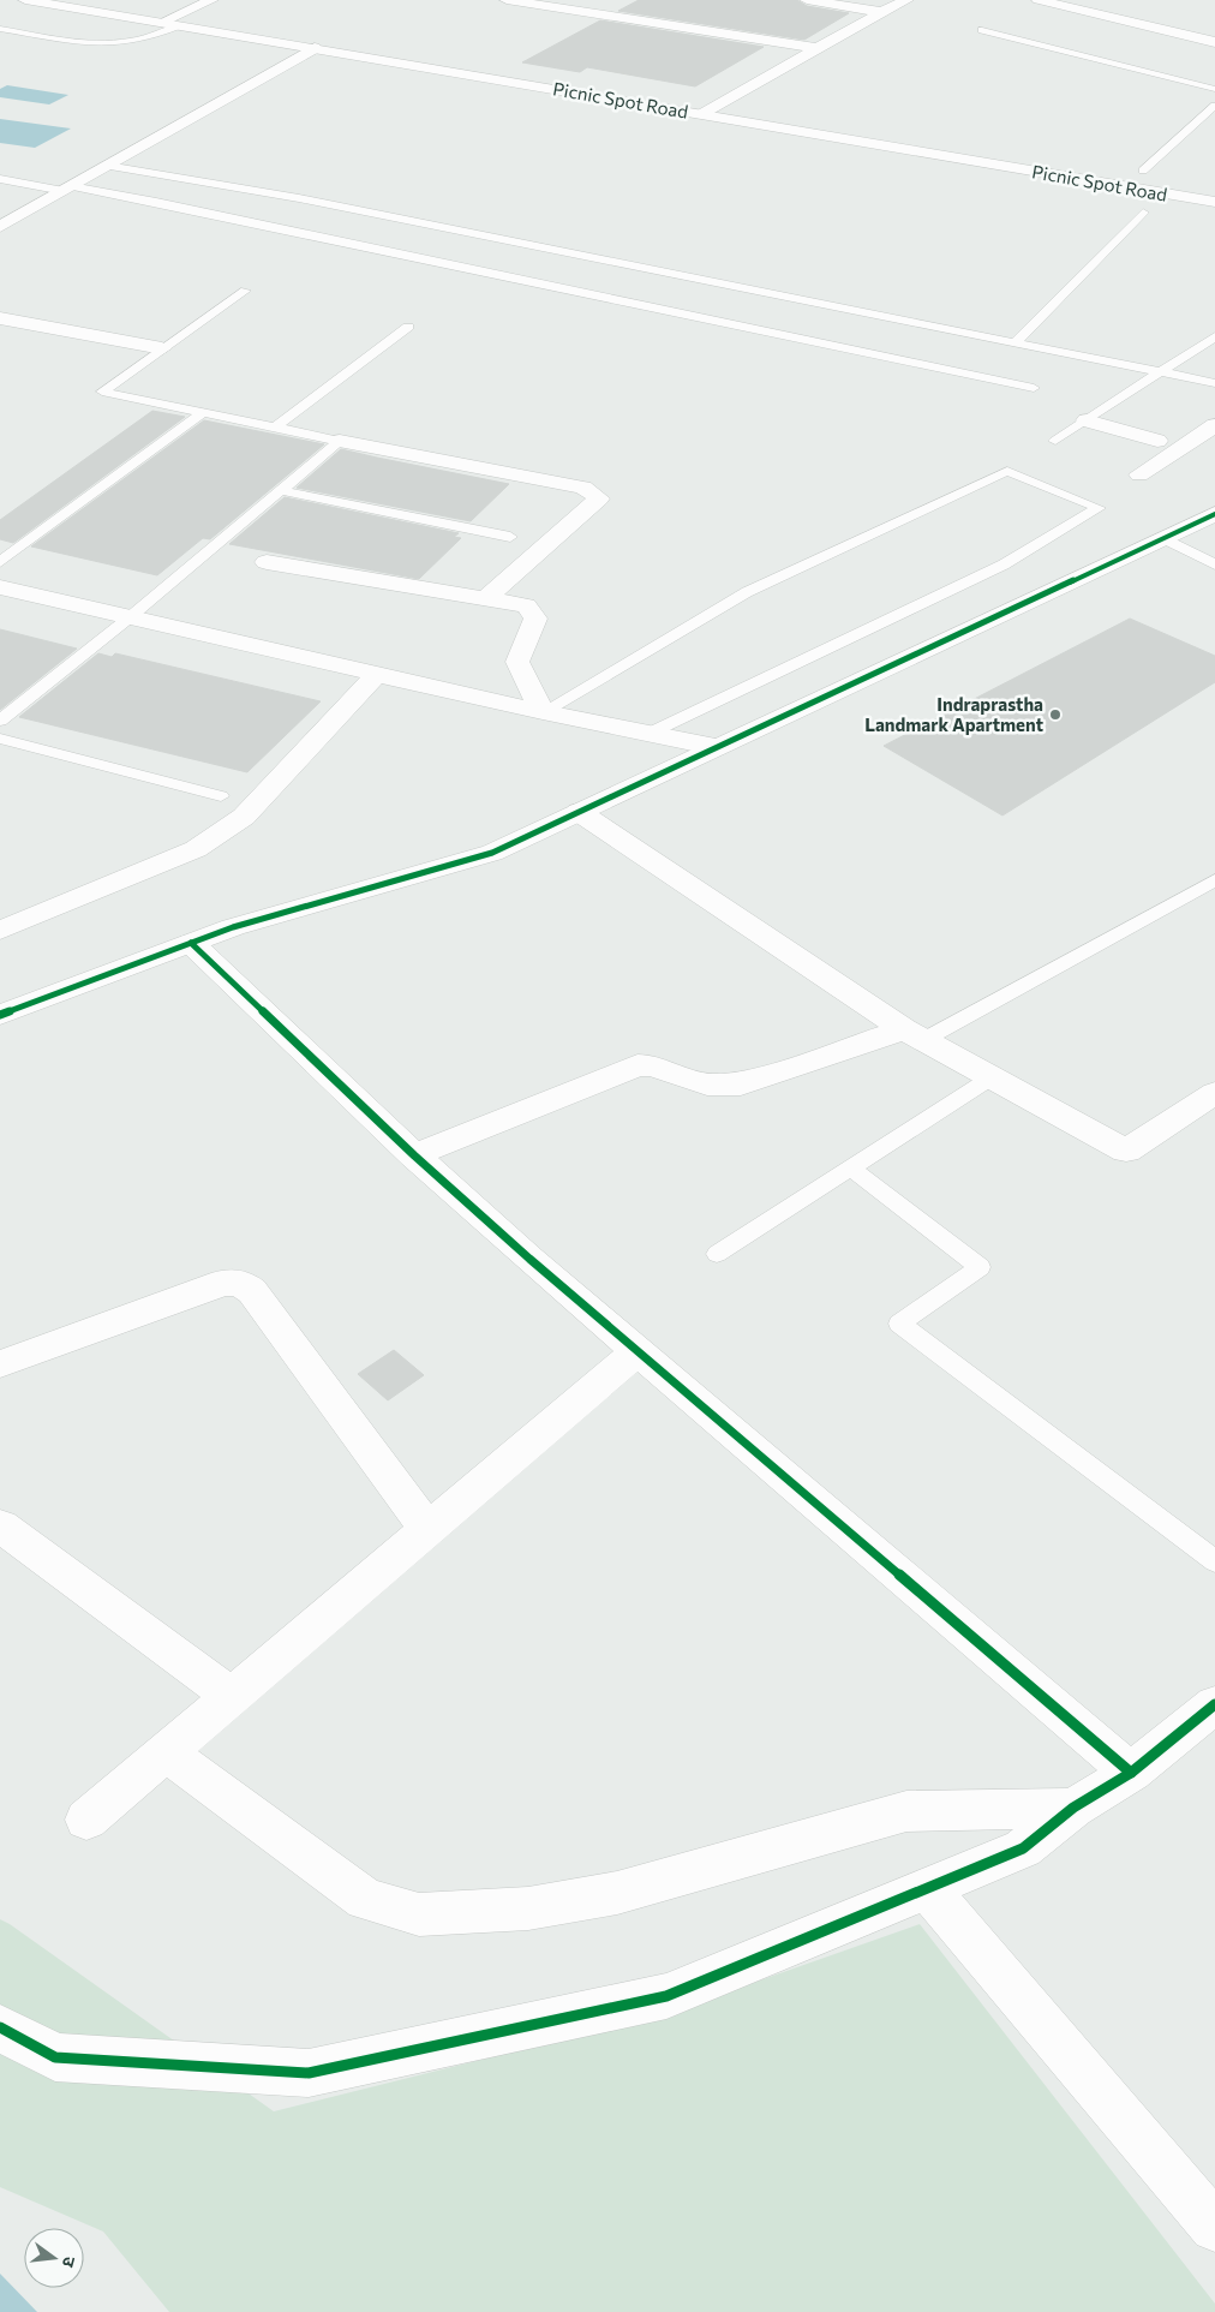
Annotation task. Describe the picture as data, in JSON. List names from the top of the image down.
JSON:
{
  "streets": {
    "street": ["Picnic Spot Road"]
  },
  "places": ["Indraprastha Landmark Apartment"],
  "north": "right"
}
